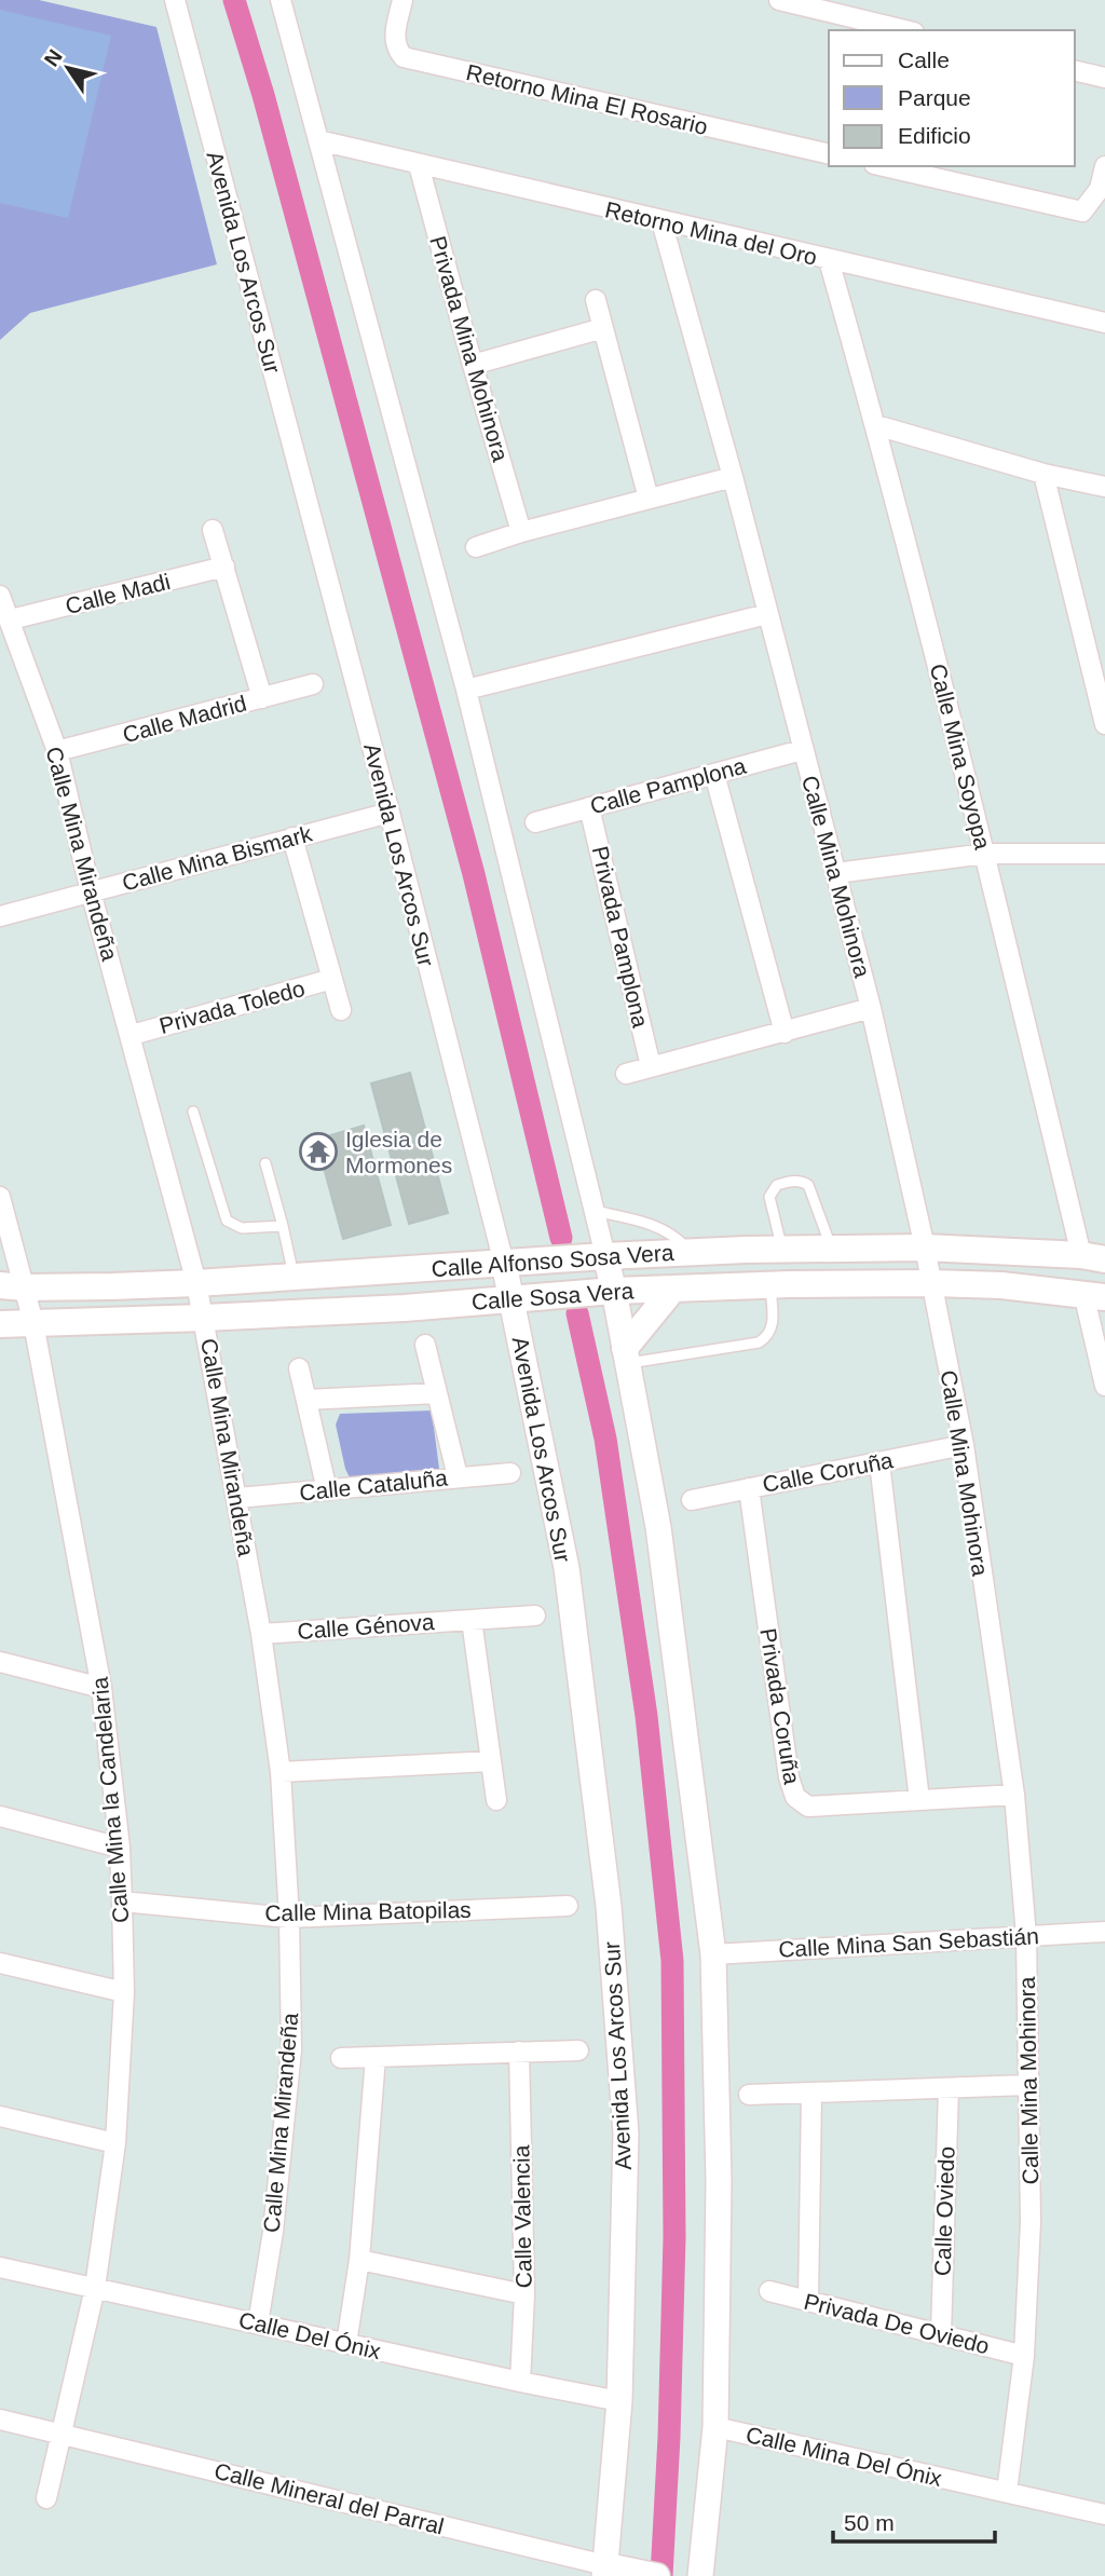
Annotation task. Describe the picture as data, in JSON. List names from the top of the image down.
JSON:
{
  "streets": {
    "main road": ["Calle Alfonso Sosa Vera", "Calle Sosa Vera"],
    "street": [
      "Retorno Mina El Rosario",
      "Retorno Mina del Oro",
      "Avenida Los Arcos Sur",
      "Privada Mina Mohinora",
      "Calle Madi",
      "Calle Madrid",
      "Calle Mina Soyopa",
      "Calle Pamplona",
      "Calle Mina Mirandeña",
      "Calle Mina Bismark",
      "Calle Mina Mohinora",
      "Privada Pamplona",
      "Privada Toledo",
      "Calle Coruña",
      "Calle Cataluña",
      "Calle Génova",
      "Privada Coruña",
      "Calle Mina la Candelaria",
      "Calle Mina Batopilas",
      "Calle Mina San Sebastián",
      "Calle Oviedo",
      "Calle Valencia",
      "Privada De Oviedo",
      "Calle Del Ónix",
      "Calle Mina Del Ónix",
      "Calle Mineral del Parral"
    ]
  },
  "crossings": [
    ["Retorno Mina del Oro", "Privada Mina Mohinora"],
    ["Retorno Mina del Oro", "Calle Mina Soyopa"],
    ["Retorno Mina del Oro", "Calle Mina Mohinora"],
    ["Avenida Los Arcos Sur", "Calle Mina Bismark"],
    ["Avenida Los Arcos Sur", "Calle Alfonso Sosa Vera"],
    ["Avenida Los Arcos Sur", "Calle Sosa Vera"],
    ["Avenida Los Arcos Sur", "Calle Del Ónix"],
    ["Avenida Los Arcos Sur", "Calle Mineral del Parral"],
    ["Calle Madi", "Calle Mina Mirandeña"],
    ["Calle Madrid", "Calle Mina Mirandeña"],
    ["Calle Mina Soyopa", "Calle Alfonso Sosa Vera"],
    ["Calle Pamplona", "Calle Mina Mohinora"],
    ["Calle Pamplona", "Privada Pamplona"],
    ["Calle Mina Mirandeña", "Calle Mina Bismark"],
    ["Calle Mina Mirandeña", "Privada Toledo"],
    ["Calle Mina Mirandeña", "Calle Alfonso Sosa Vera"],
    ["Calle Mina Mirandeña", "Calle Sosa Vera"],
    ["Calle Mina Mirandeña", "Calle Cataluña"],
    ["Calle Mina Mirandeña", "Calle Génova"],
    ["Calle Mina Mirandeña", "Calle Mina Batopilas"],
    ["Calle Mina Mirandeña", "Calle Del Ónix"],
    ["Calle Mina Bismark", "Privada Toledo"],
    ["Calle Mina Mohinora", "Calle Alfonso Sosa Vera"],
    ["Calle Mina Mohinora", "Calle Sosa Vera"],
    ["Calle Mina Mohinora", "Calle Coruña"],
    ["Calle Mina Mohinora", "Privada Coruña"],
    ["Calle Mina Mohinora", "Calle Mina San Sebastián"],
    ["Calle Mina Mohinora", "Privada De Oviedo"],
    ["Calle Mina Mohinora", "Calle Mina Del Ónix"],
    ["Calle Alfonso Sosa Vera", "Calle Mina la Candelaria"],
    ["Calle Sosa Vera", "Calle Mina la Candelaria"],
    ["Calle Coruña", "Privada Coruña"],
    ["Calle Mina la Candelaria", "Calle Mina Batopilas"],
    ["Calle Mina la Candelaria", "Calle Del Ónix"],
    ["Calle Mina la Candelaria", "Calle Mineral del Parral"],
    ["Calle Oviedo", "Privada De Oviedo"],
    ["Calle Valencia", "Calle Del Ónix"]
  ],
  "places": {
    "temple": ["Iglesia de Mormones"]
  },
  "legend": ["Calle", "Parque", "Edificio"],
  "scale_bar": "50 m",
  "north": "top left"
}
